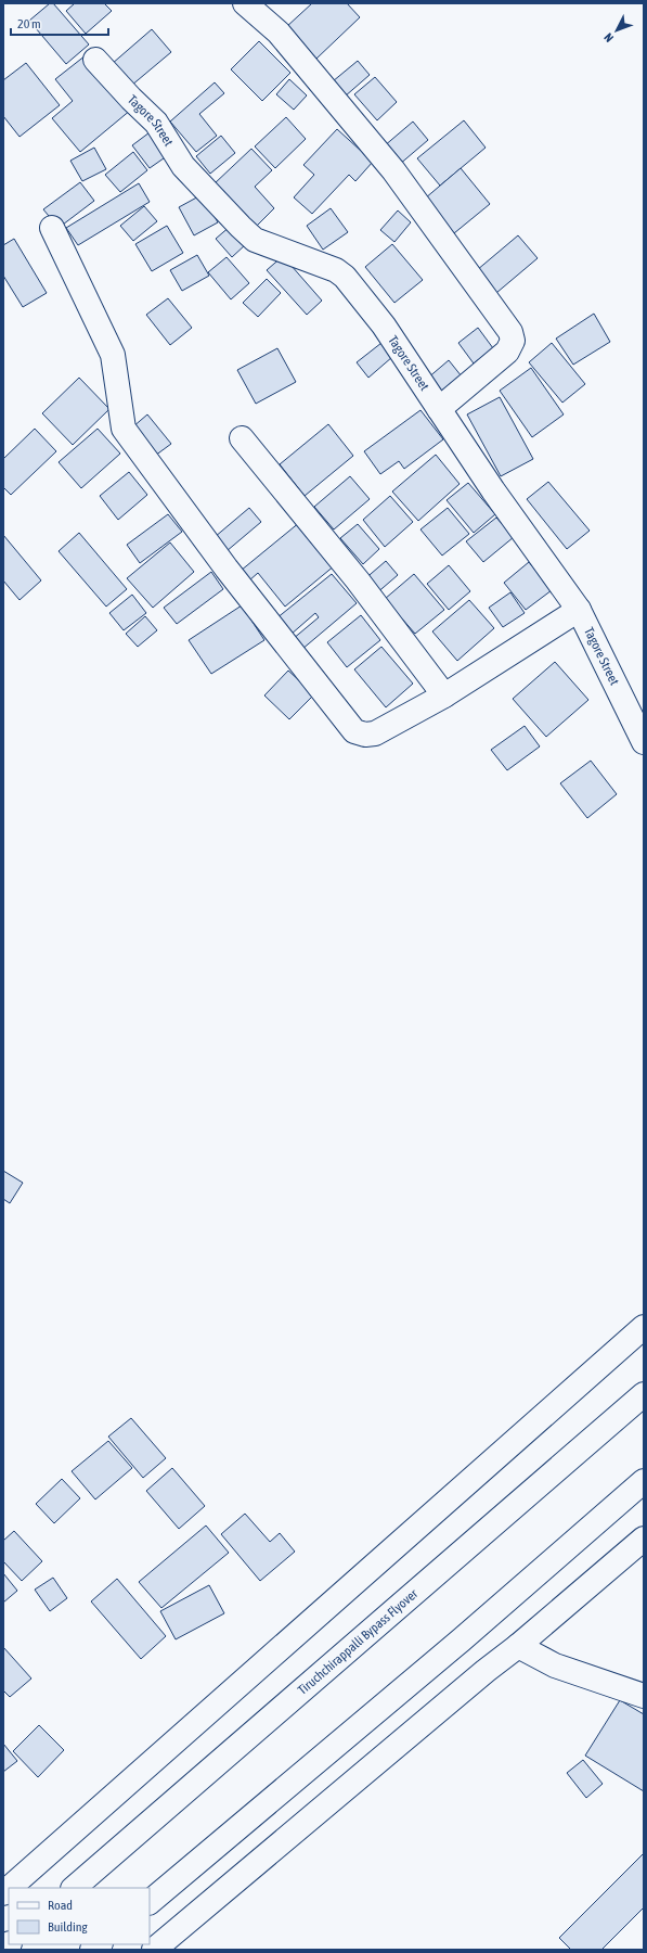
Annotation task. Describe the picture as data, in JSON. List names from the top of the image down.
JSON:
{
  "streets": {
    "main road": ["Tagore Street", "Tiruchchirappalli Bypass Flyover"]
  },
  "legend": ["Road", "Building"],
  "scale_bar": "20 m",
  "north": "bottom left"
}
